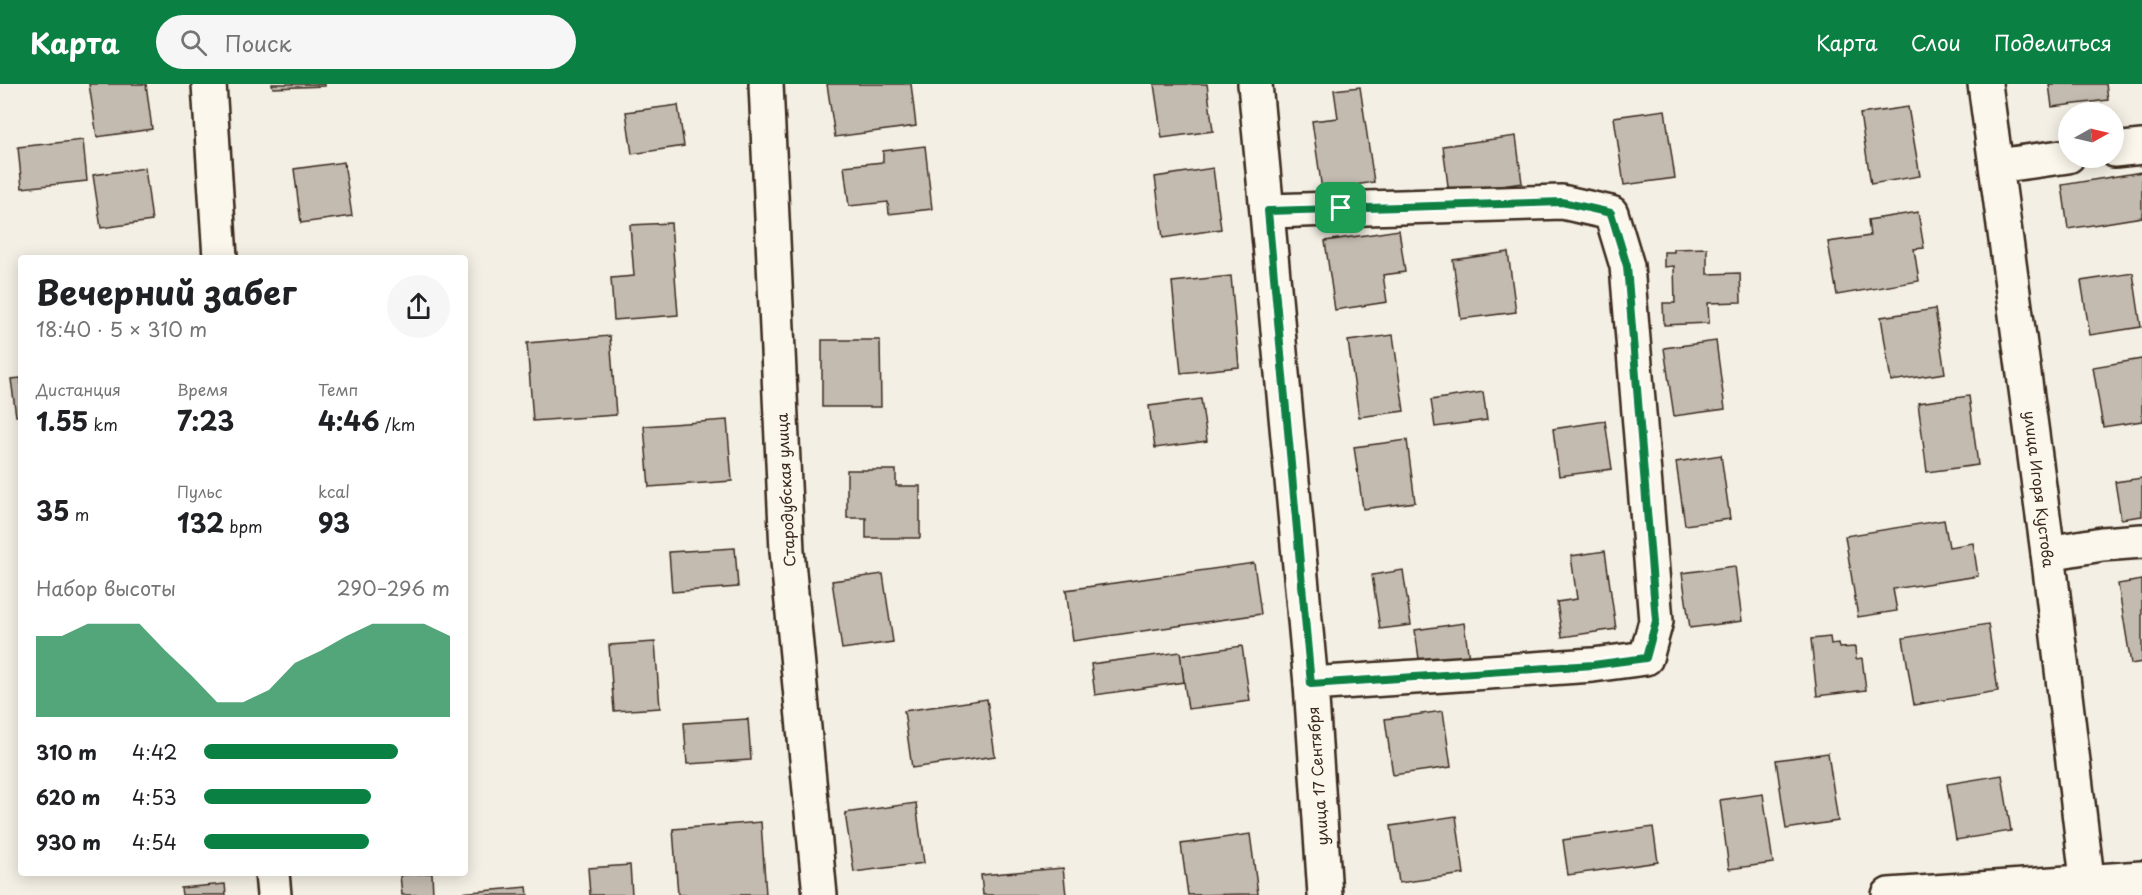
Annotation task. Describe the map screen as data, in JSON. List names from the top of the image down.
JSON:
{
  "streets": {
    "street": ["улица Игоря Кустова", "Стародубская улица", "улица 17 Сентября"]
  },
  "north": "right",
  "page": {
    "header": "Карта",
    "search": "Поиск",
    "nav": ["Карта", "Слои", "Поделиться"],
    "heading": ["Вечерний забег", "18:40 · 5 × 310 m"],
    "stats": [
      ["Дистанция", "1.55 km"],
      ["Время", "7:23"],
      ["Темп", "4:46 /km"],
      ["35 m"],
      ["Пульс", "132 bpm"],
      ["kcal", "93"]
    ],
    "chart": ["Набор высоты", "290–296 m"],
    "list": [
      {
        "name": "310 m",
        "note": "4:42"
      },
      {
        "name": "620 m",
        "note": "4:53"
      },
      {
        "name": "930 m",
        "note": "4:54"
      }
    ]
  }
}
